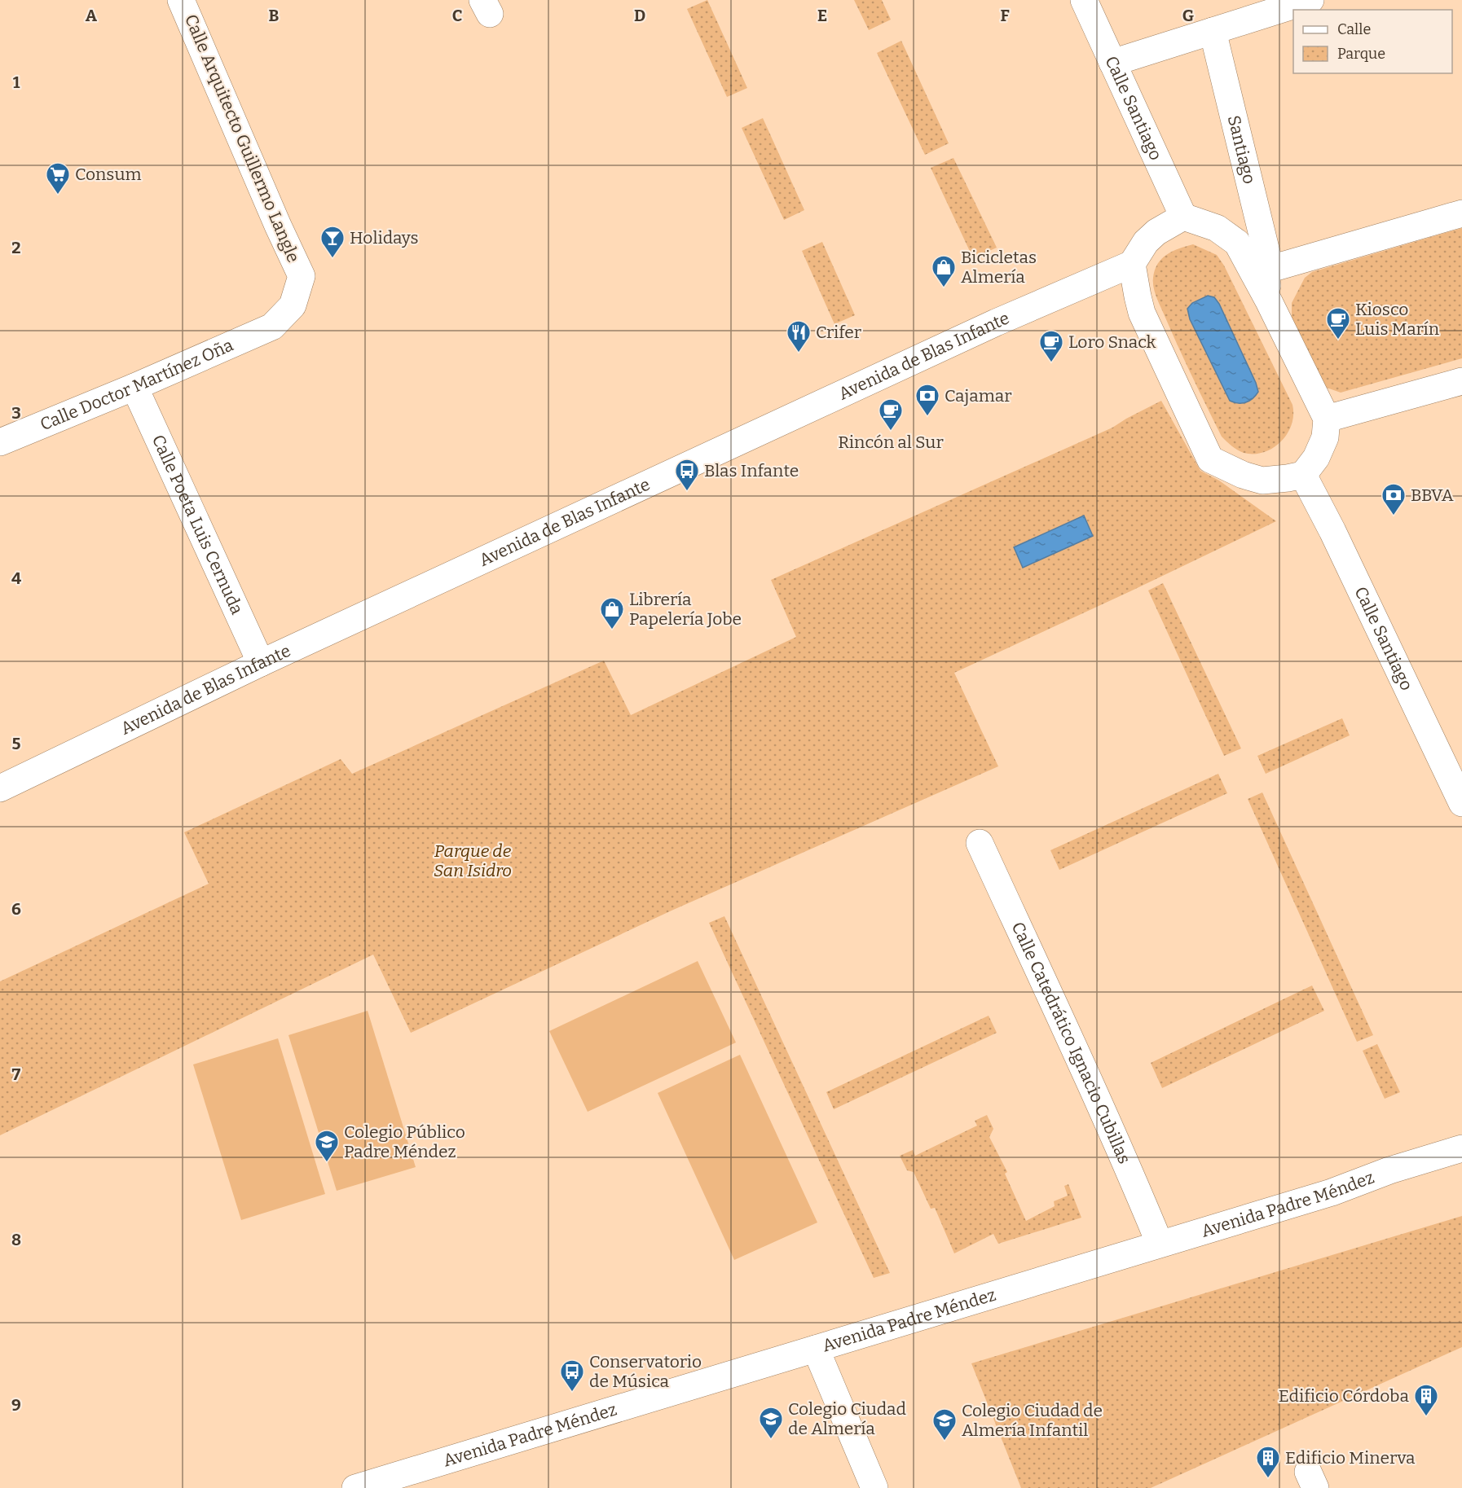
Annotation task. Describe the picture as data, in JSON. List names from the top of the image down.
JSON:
{
  "streets": {
    "street": [
      "Calle Santiago",
      "Calle Arquitecto Guillermo Langle",
      "Santiago",
      "Avenida de Blas Infante",
      "Calle Doctor Martínez Oña",
      "Calle Poeta Luis Cernuda",
      "Calle Catedrático Ignacio Cubillas",
      "Avenida Padre Méndez"
    ]
  },
  "crossings": [
    ["Calle Arquitecto Guillermo Langle", "Calle Doctor Martínez Oña"],
    ["Avenida de Blas Infante", "Calle Poeta Luis Cernuda"],
    ["Calle Doctor Martínez Oña", "Calle Poeta Luis Cernuda"],
    ["Calle Catedrático Ignacio Cubillas", "Avenida Padre Méndez"]
  ],
  "parks": ["Parque de San Isidro"],
  "places": {
    "supermarket": ["Consum"],
    "bar": ["Holidays"],
    "shop": ["Bicicletas Almería", "Librería Papelería Jobe"],
    "cafe": ["Kiosco Luis Marín", "Loro Snack", "Rincón al Sur"],
    "restaurant": ["Crifer"],
    "bank": ["Cajamar", "BBVA"],
    "bus stop": ["Blas Infante", "Conservatorio de Música"],
    "school or university": ["Colegio Público Padre Méndez", "Colegio Ciudad de Almería", "Colegio Ciudad de Almería Infantil"],
    "building": ["Edificio Córdoba", "Edificio Minerva"]
  },
  "legend": ["Calle", "Parque"],
  "grid": {
    "columns": [
      "A",
      "B",
      "C",
      "D",
      "E",
      "F",
      "G"
    ],
    "rows": [
      "1",
      "2",
      "3",
      "4",
      "5",
      "6",
      "7",
      "8",
      "9"
    ]
  }
}
